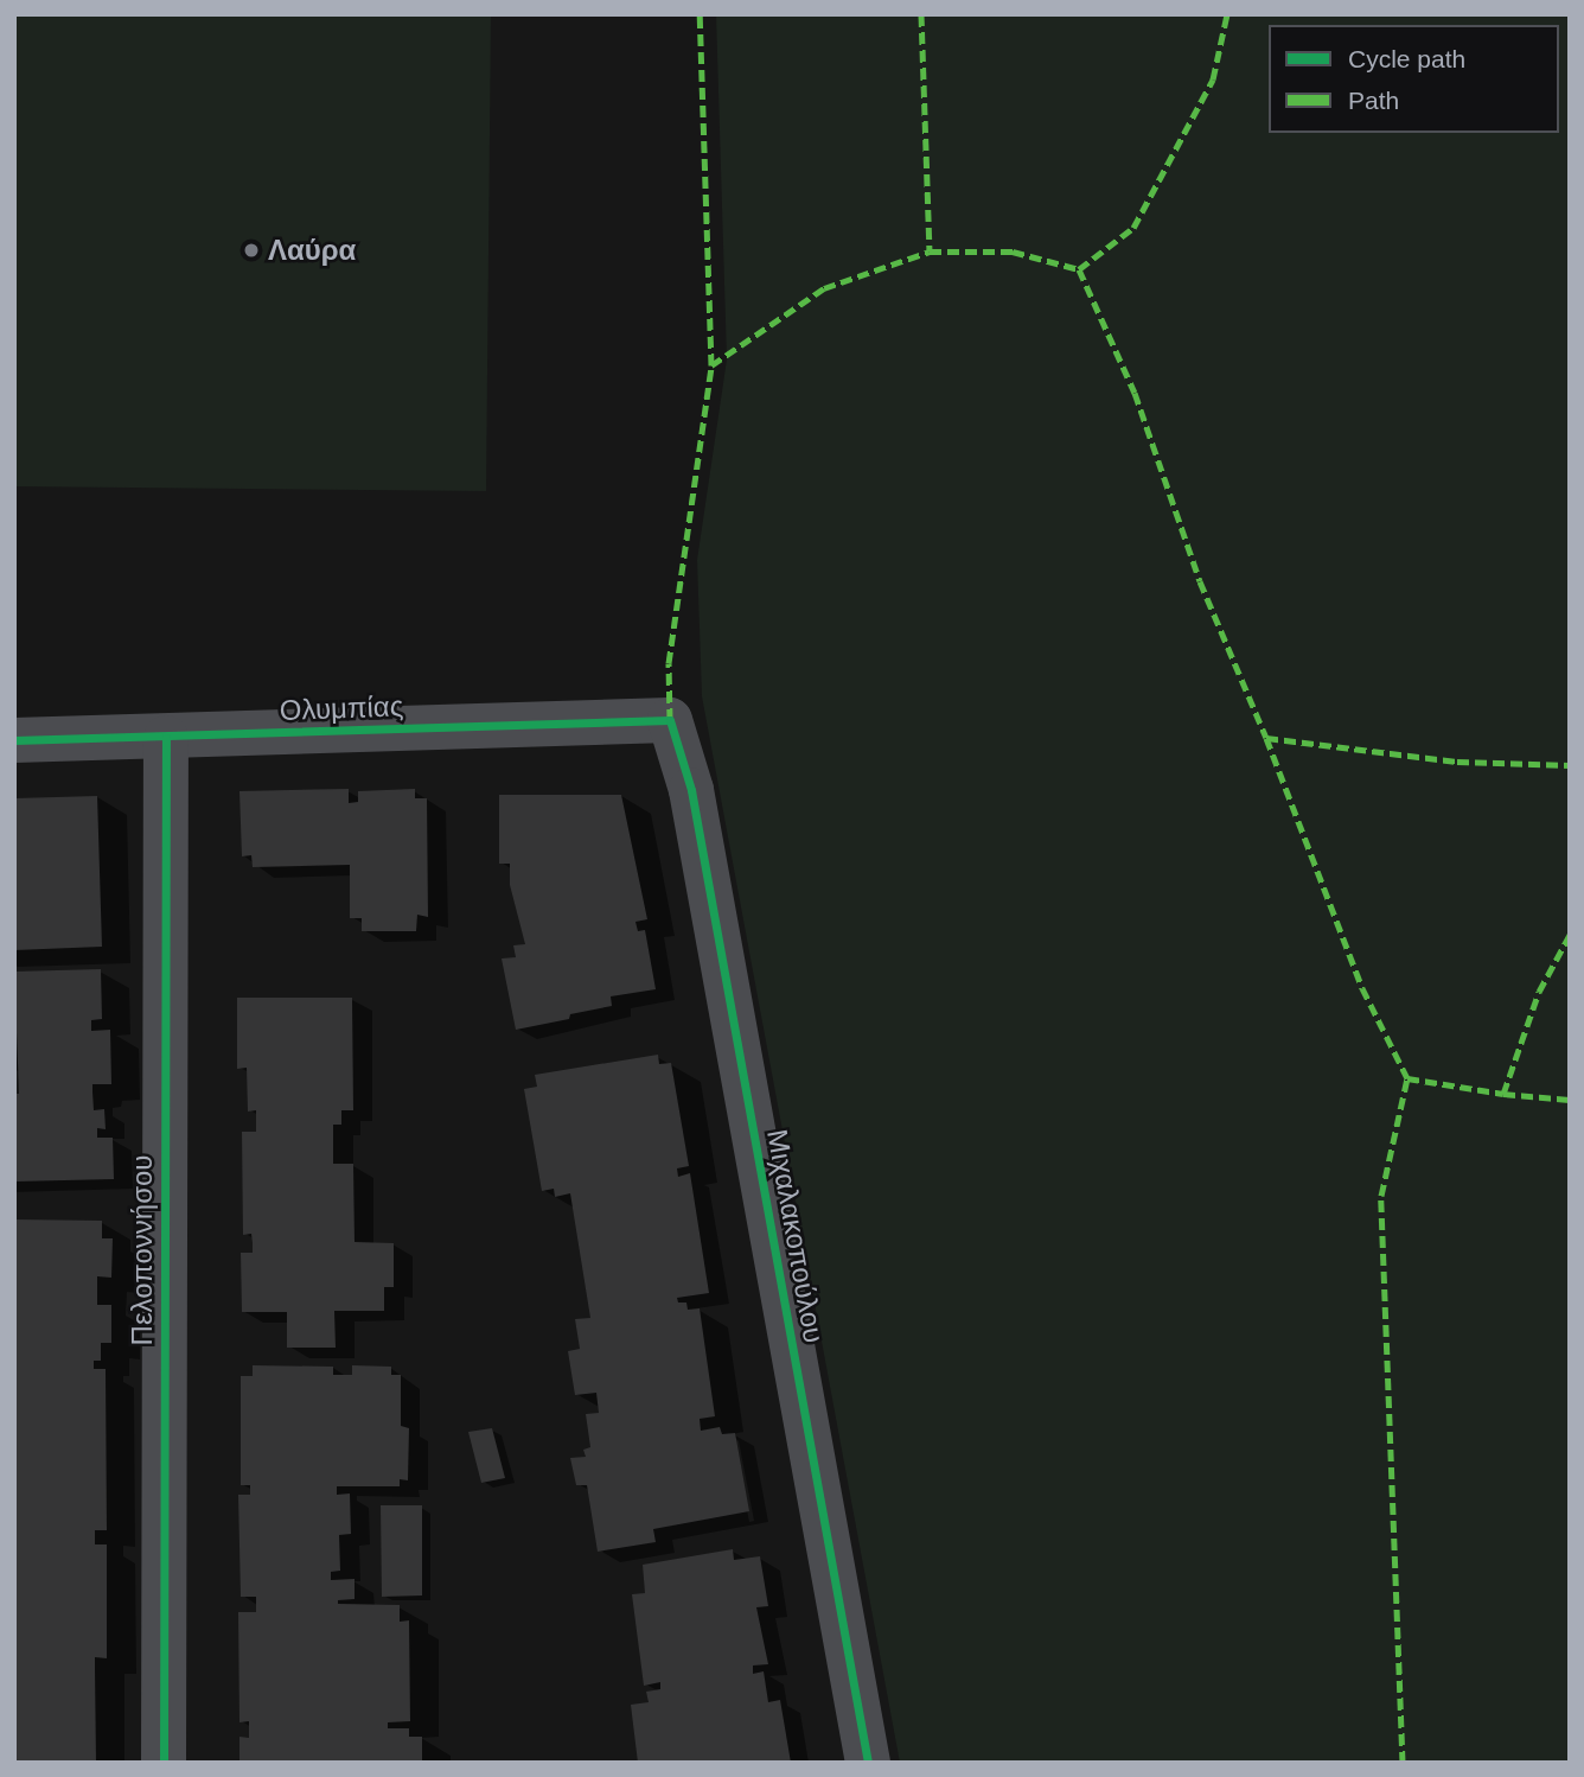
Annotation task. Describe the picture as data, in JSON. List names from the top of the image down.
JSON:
{
  "streets": {
    "street": ["Ολυμπίας", "Μιχαλακοπούλου", "Πελοποννήσου"]
  },
  "crossings": [
    ["Ολυμπίας", "Μιχαλακοπούλου"],
    ["Ολυμπίας", "Πελοποννήσου"]
  ],
  "places": ["Λαύρα"],
  "legend": ["Cycle path", "Path"]
}
